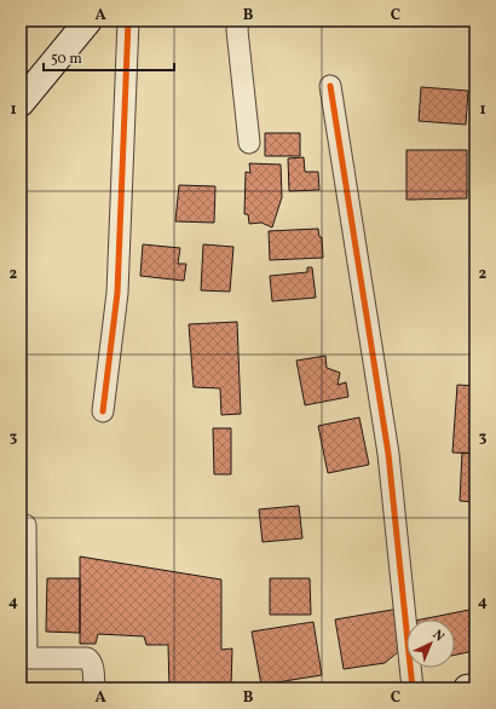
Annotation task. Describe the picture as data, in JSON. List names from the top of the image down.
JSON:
{
  "scale_bar": "50 m",
  "north": "top right",
  "grid": {
    "columns": ["A", "B", "C"],
    "rows": [
      "1",
      "2",
      "3",
      "4"
    ]
  }
}
